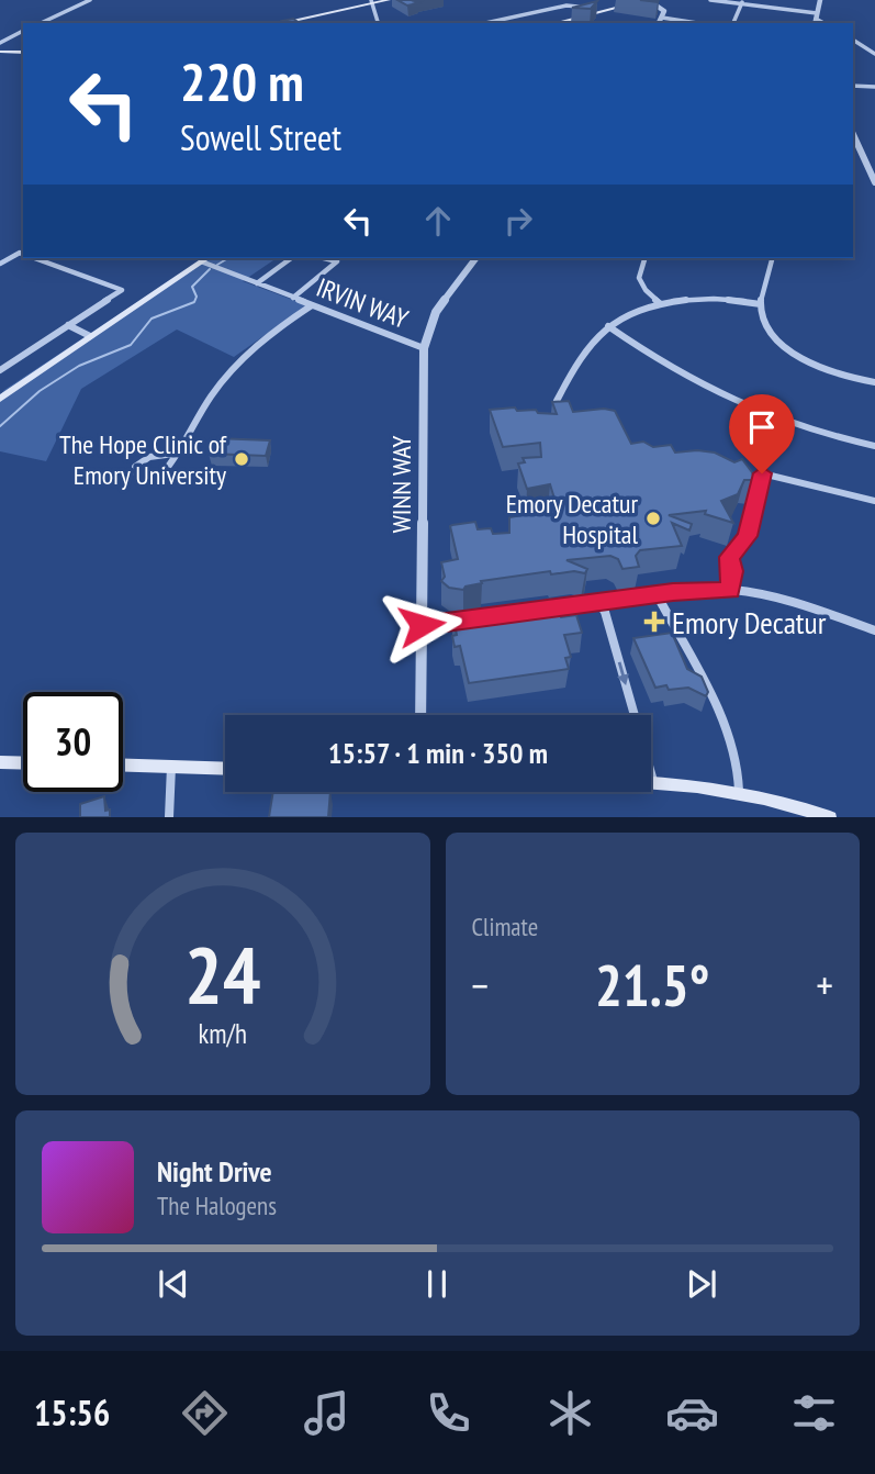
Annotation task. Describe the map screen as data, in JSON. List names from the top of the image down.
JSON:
{
  "streets": {
    "street": ["IRVIN WAY", "WINN WAY"]
  },
  "crossings": [
    ["IRVIN WAY", "WINN WAY"]
  ],
  "places": {
    "other": ["The Hope Clinic of Emory University", "Emory Decatur Hospital"],
    "health": ["Emory Decatur"]
  },
  "page": {
    "turn": ["220 m", "Sowell Street"],
    "limit": "30",
    "trip": "15:57 · 1 min · 350 m",
    "tile": "Climate",
    "heat": ["−", "21.5°", "+"],
    "song": ["Night Drive", "The Halogens"],
    "tabs": "15:56",
    "gauge": ["24", "km/h"]
  }
}
